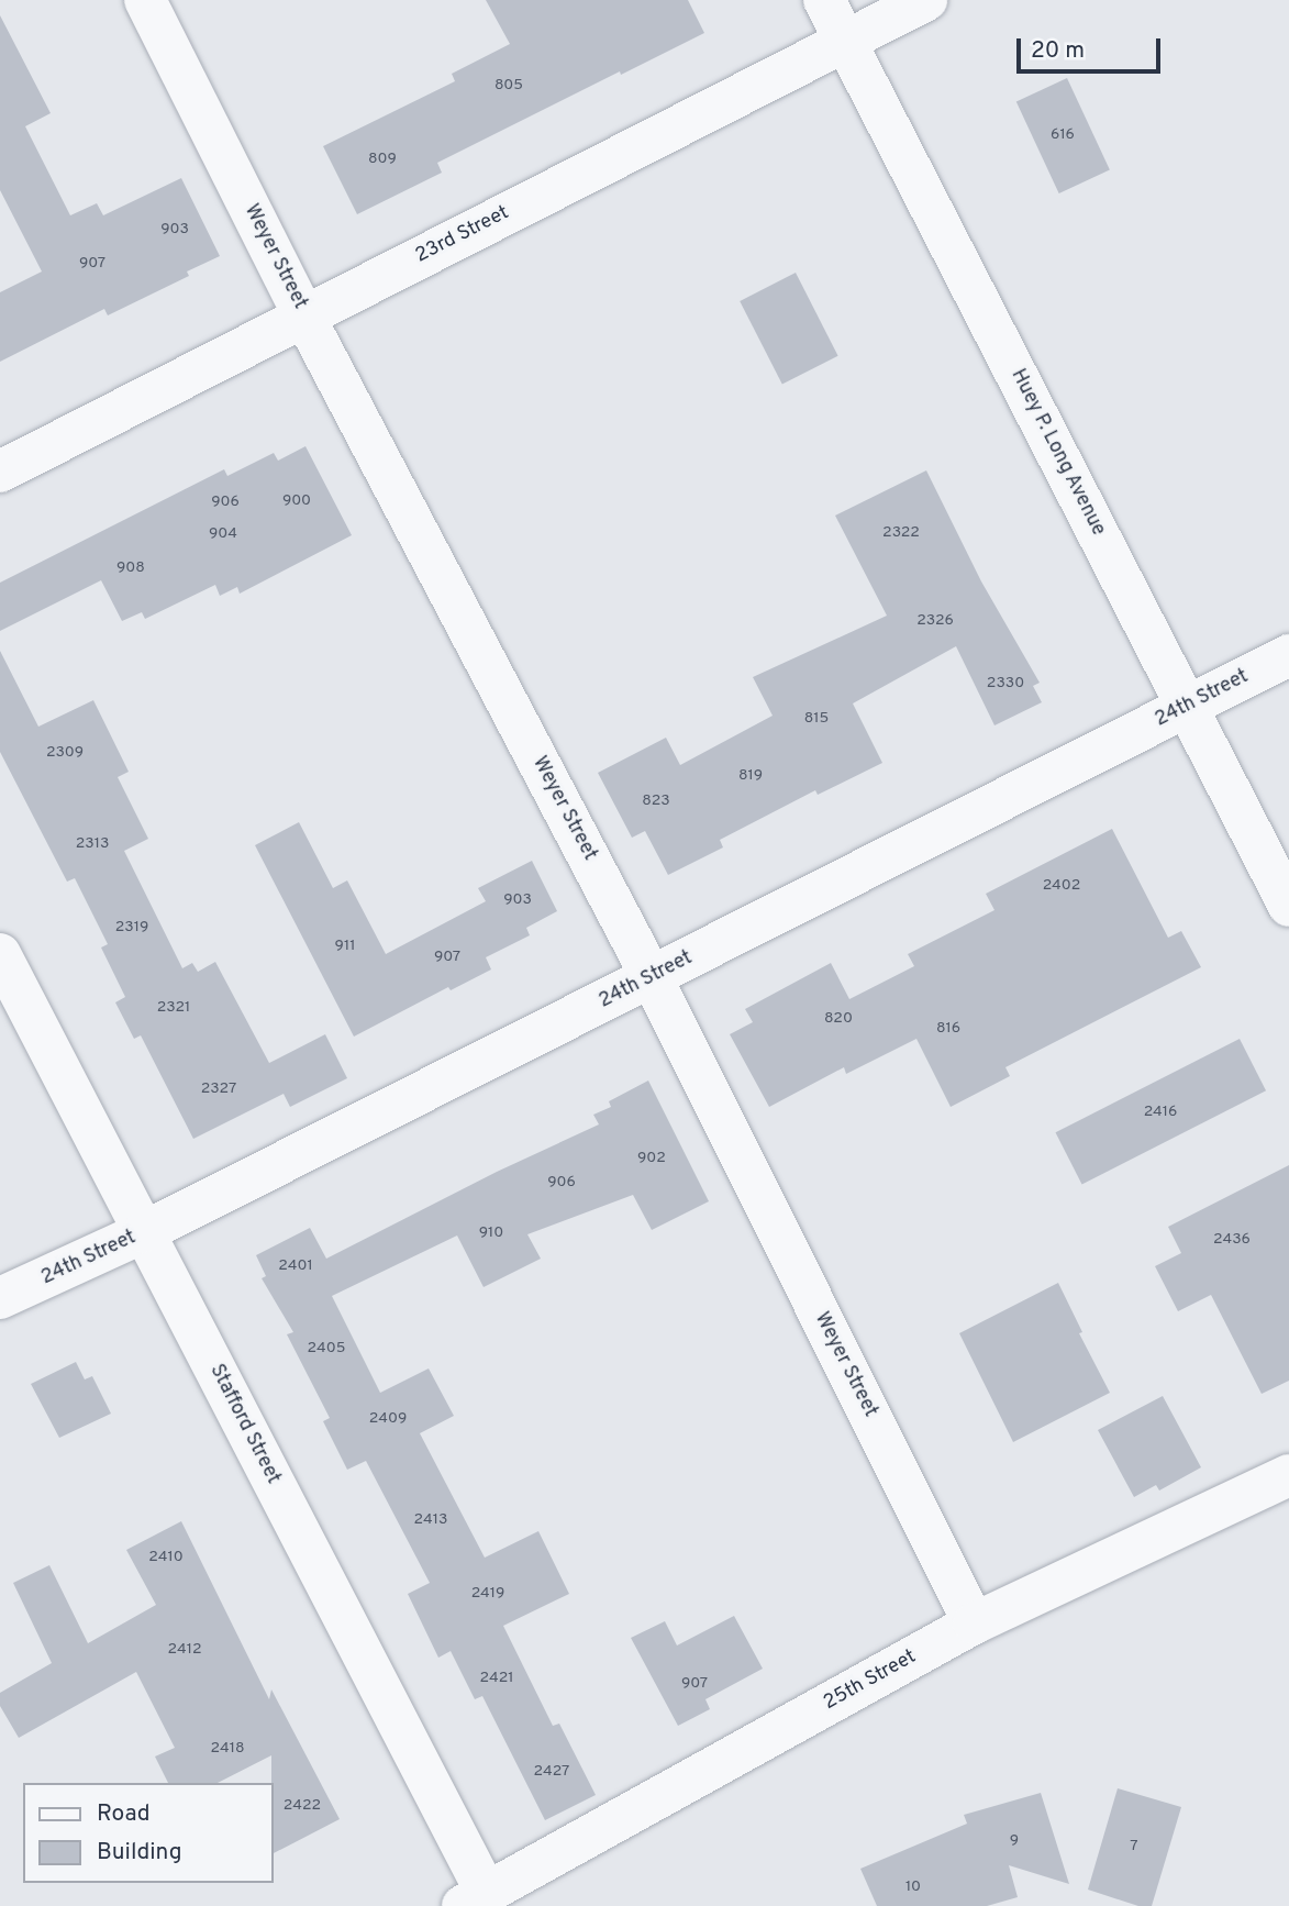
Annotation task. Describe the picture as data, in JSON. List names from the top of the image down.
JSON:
{
  "streets": {
    "street": [
      "23rd Street",
      "Weyer Street",
      "Huey P. Long Avenue",
      "24th Street",
      "Stafford Street",
      "25th Street"
    ]
  },
  "crossings": [
    ["23rd Street", "Weyer Street"],
    ["23rd Street", "Huey P. Long Avenue"],
    ["Weyer Street", "24th Street"],
    ["Weyer Street", "25th Street"],
    ["Huey P. Long Avenue", "24th Street"],
    ["24th Street", "Stafford Street"],
    ["Stafford Street", "25th Street"]
  ],
  "house_numbers": [
    "805",
    "616",
    "809",
    "903",
    "907",
    "900",
    "906",
    "2322",
    "904",
    "908",
    "2326",
    "2330",
    "815",
    "2309",
    "819",
    "823",
    "2313",
    "2402",
    "903",
    "2319",
    "911",
    "907",
    "2321",
    "820",
    "816",
    "2327",
    "2416",
    "902",
    "906",
    "910",
    "2436",
    "2401",
    "2405",
    "2409",
    "2413",
    "2410",
    "2419",
    "2412",
    "2421",
    "907",
    "2418",
    "2427",
    "2422",
    "9",
    "7",
    "10"
  ],
  "legend": ["Road", "Building"],
  "scale_bar": "20 m"
}
